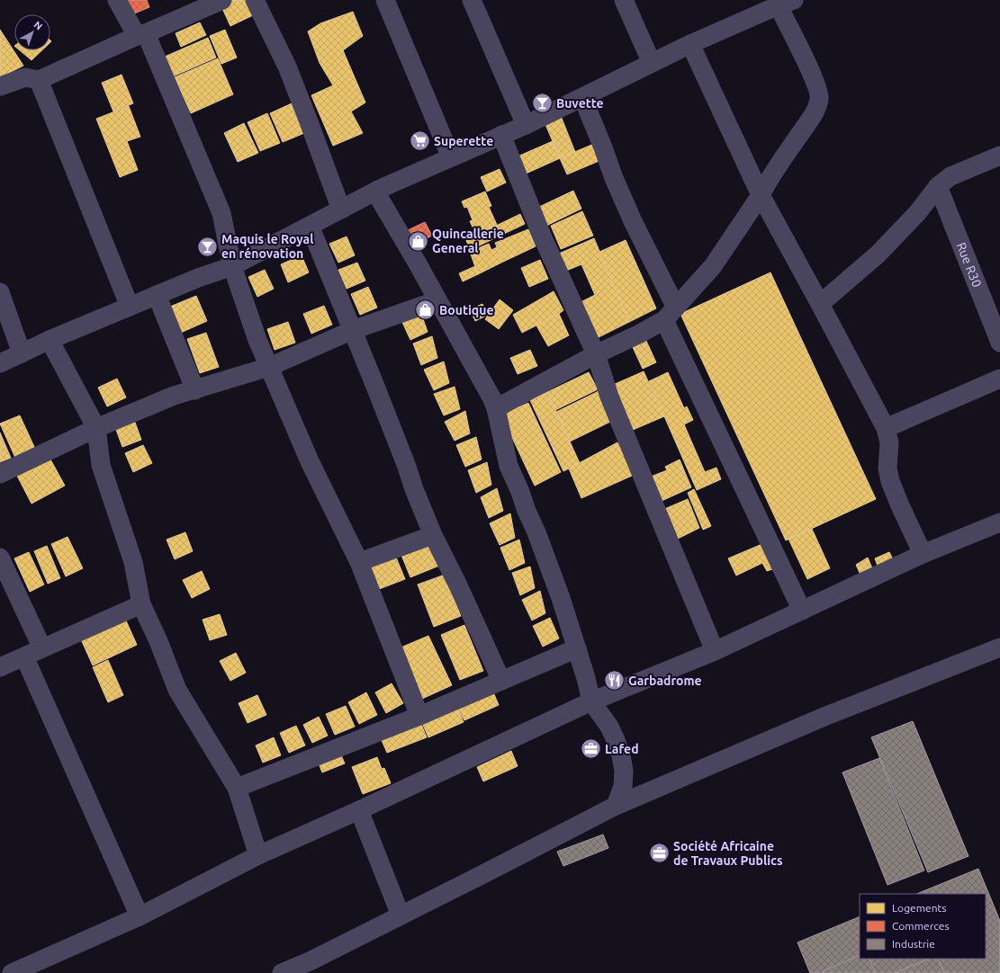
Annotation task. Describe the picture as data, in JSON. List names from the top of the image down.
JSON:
{
  "streets": {
    "street": ["Rue R30"]
  },
  "places": {
    "bar": ["Buvette", "Maquis le Royal en rénovation"],
    "supermarket": ["Superette"],
    "shop": ["Quincallerie General", "Boutique"],
    "restaurant": ["Garbadrome"],
    "office": ["Lafed", "Société Africaine de Travaux Publics"]
  },
  "legend": ["Logements", "Commerces", "Industrie"],
  "north": "top right"
}
